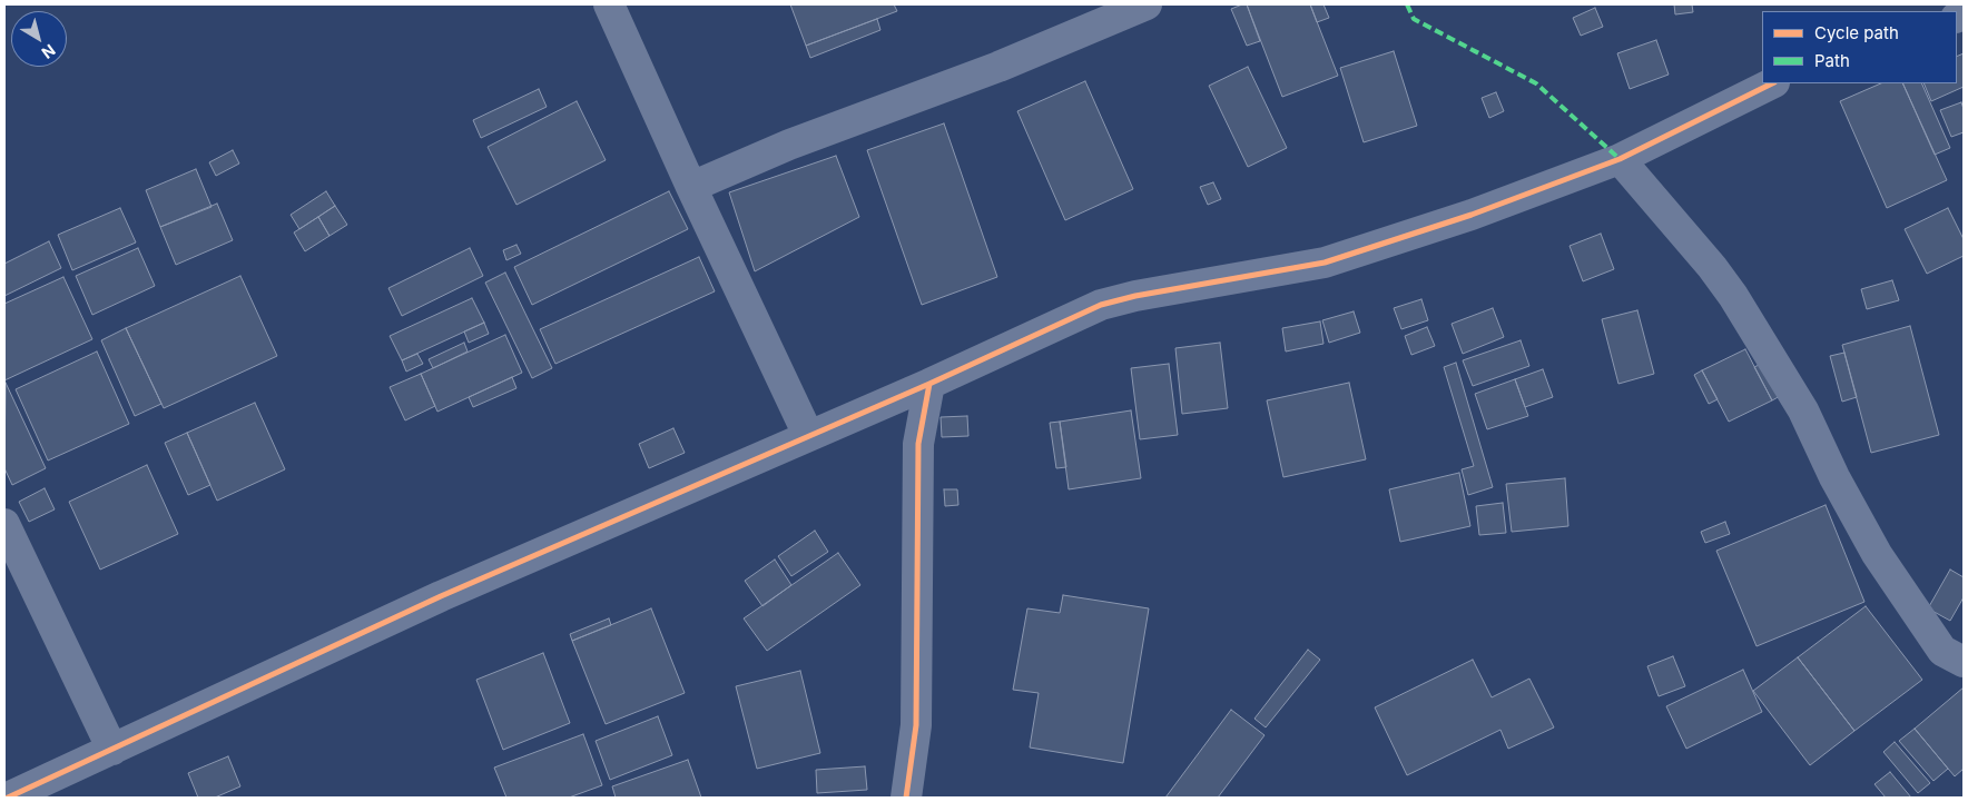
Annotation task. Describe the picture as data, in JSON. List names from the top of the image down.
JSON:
{
  "legend": ["Cycle path", "Path"],
  "north": "bottom right"
}
